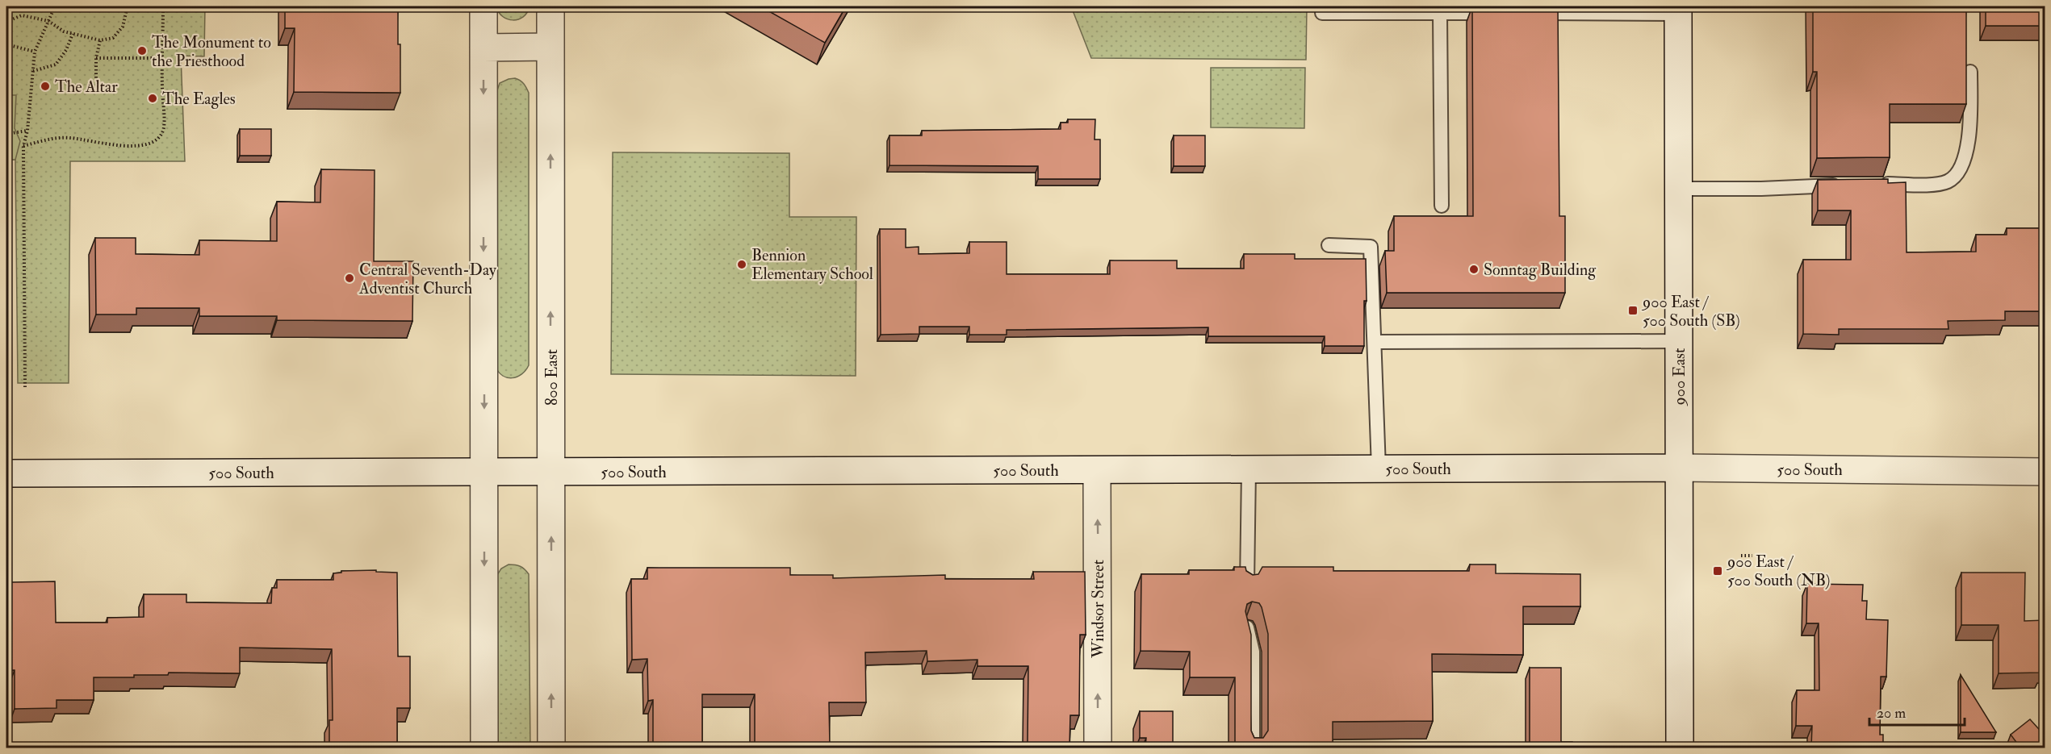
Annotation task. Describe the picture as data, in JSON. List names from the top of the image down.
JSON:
{
  "streets": {
    "street": [
      "900 East",
      "800 East",
      "500 South",
      "Windsor Street"
    ]
  },
  "crossings": [
    ["900 East", "500 South"],
    ["800 East", "500 South"],
    ["500 South", "Windsor Street"]
  ],
  "one_way": ["Windsor Street"],
  "places": {
    "other": [
      "The Monument to the Priesthood",
      "The Altar",
      "The Eagles",
      "Bennion Elementary School",
      "Sonntag Building",
      "Central Seventh-Day Adventist Church"
    ],
    "transit": ["900 East / 500 South (SB)", "900 East / 500 South (NB)"]
  },
  "scale_bar": "20 m"
}
